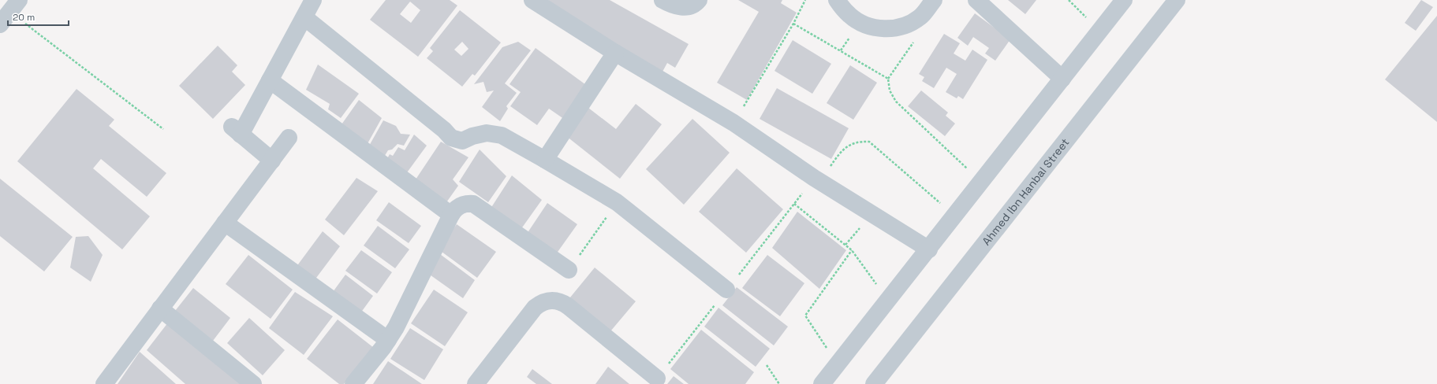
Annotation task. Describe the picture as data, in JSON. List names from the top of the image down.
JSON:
{
  "streets": {
    "street": ["Ahmed Ibn Hanbal Street"]
  },
  "scale_bar": "20 m"
}
